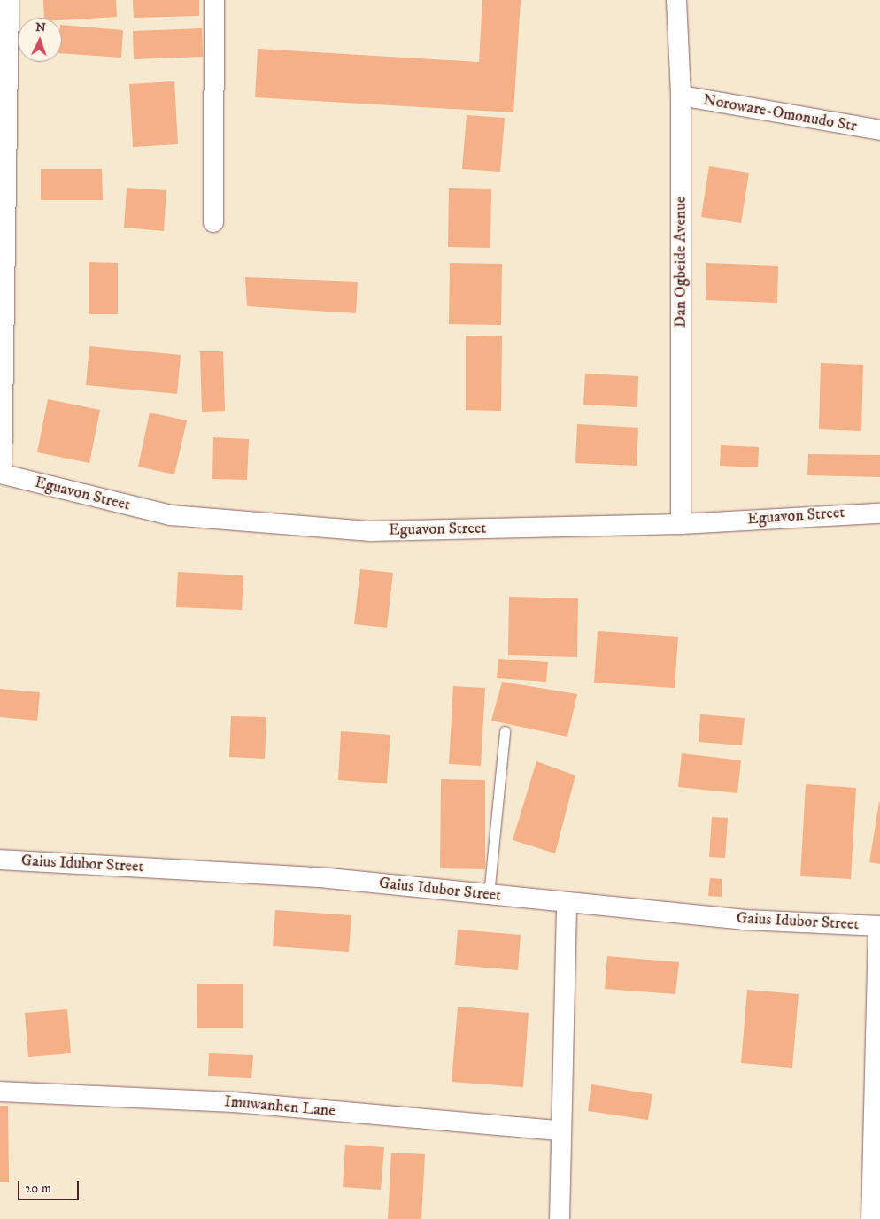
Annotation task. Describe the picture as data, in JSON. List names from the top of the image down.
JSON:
{
  "streets": {
    "street": [
      "Noroware-Omonudo Str",
      "Dan Ogbeide Avenue",
      "Eguavon Street",
      "Gaius Idubor Street",
      "Imuwanhen Lane"
    ]
  },
  "crossings": [
    ["Noroware-Omonudo Str", "Dan Ogbeide Avenue"],
    ["Dan Ogbeide Avenue", "Eguavon Street"]
  ],
  "scale_bar": "20 m",
  "north": "top"
}
